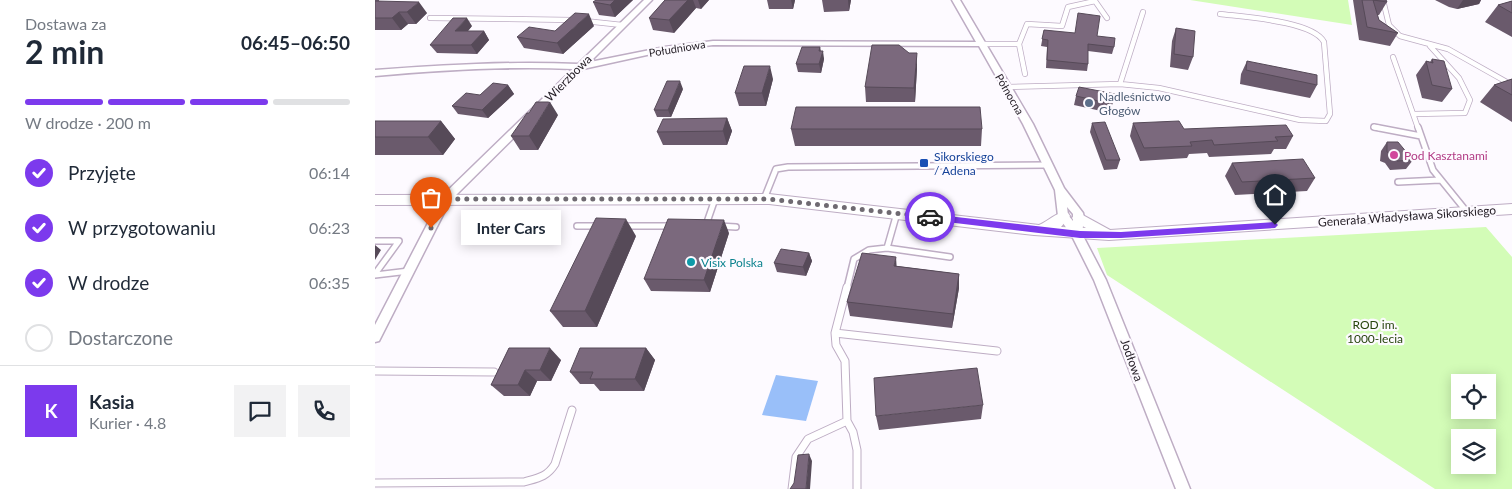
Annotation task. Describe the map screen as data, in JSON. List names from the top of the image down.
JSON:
{
  "streets": {
    "street": [
      "Południowa",
      "Wierzbowa",
      "Północna",
      "Generała Władysława Sikorskiego",
      "Jodłowa"
    ]
  },
  "crossings": [
    ["Południowa", "Wierzbowa"],
    ["Południowa", "Północna"],
    ["Wierzbowa", "Generała Władysława Sikorskiego"],
    ["Północna", "Generała Władysława Sikorskiego"],
    ["Północna", "Jodłowa"],
    ["Generała Władysława Sikorskiego", "Jodłowa"]
  ],
  "parks": ["ROD im. 1000-lecia"],
  "places": {
    "other": [
      "Nadleśnictwo Głogów",
      "Pod Kasztanami",
      "Inter Cars",
      "Visix Polska"
    ],
    "transit": ["Sikorskiego / Adena"]
  },
  "page": {
    "heading": ["2 min", "Dostawa za", "06:45–06:50"],
    "panel": ["Kasia", "Kurier · 4.8"],
    "bar": "W drodze · 200 m",
    "list": [
      ["Przyjęte", "06:14"],
      ["W przygotowaniu", "06:23"],
      ["W drodze", "06:35"],
      "Dostarczone"
    ],
    "bubble": "Inter Cars",
    "round": "K"
  }
}
